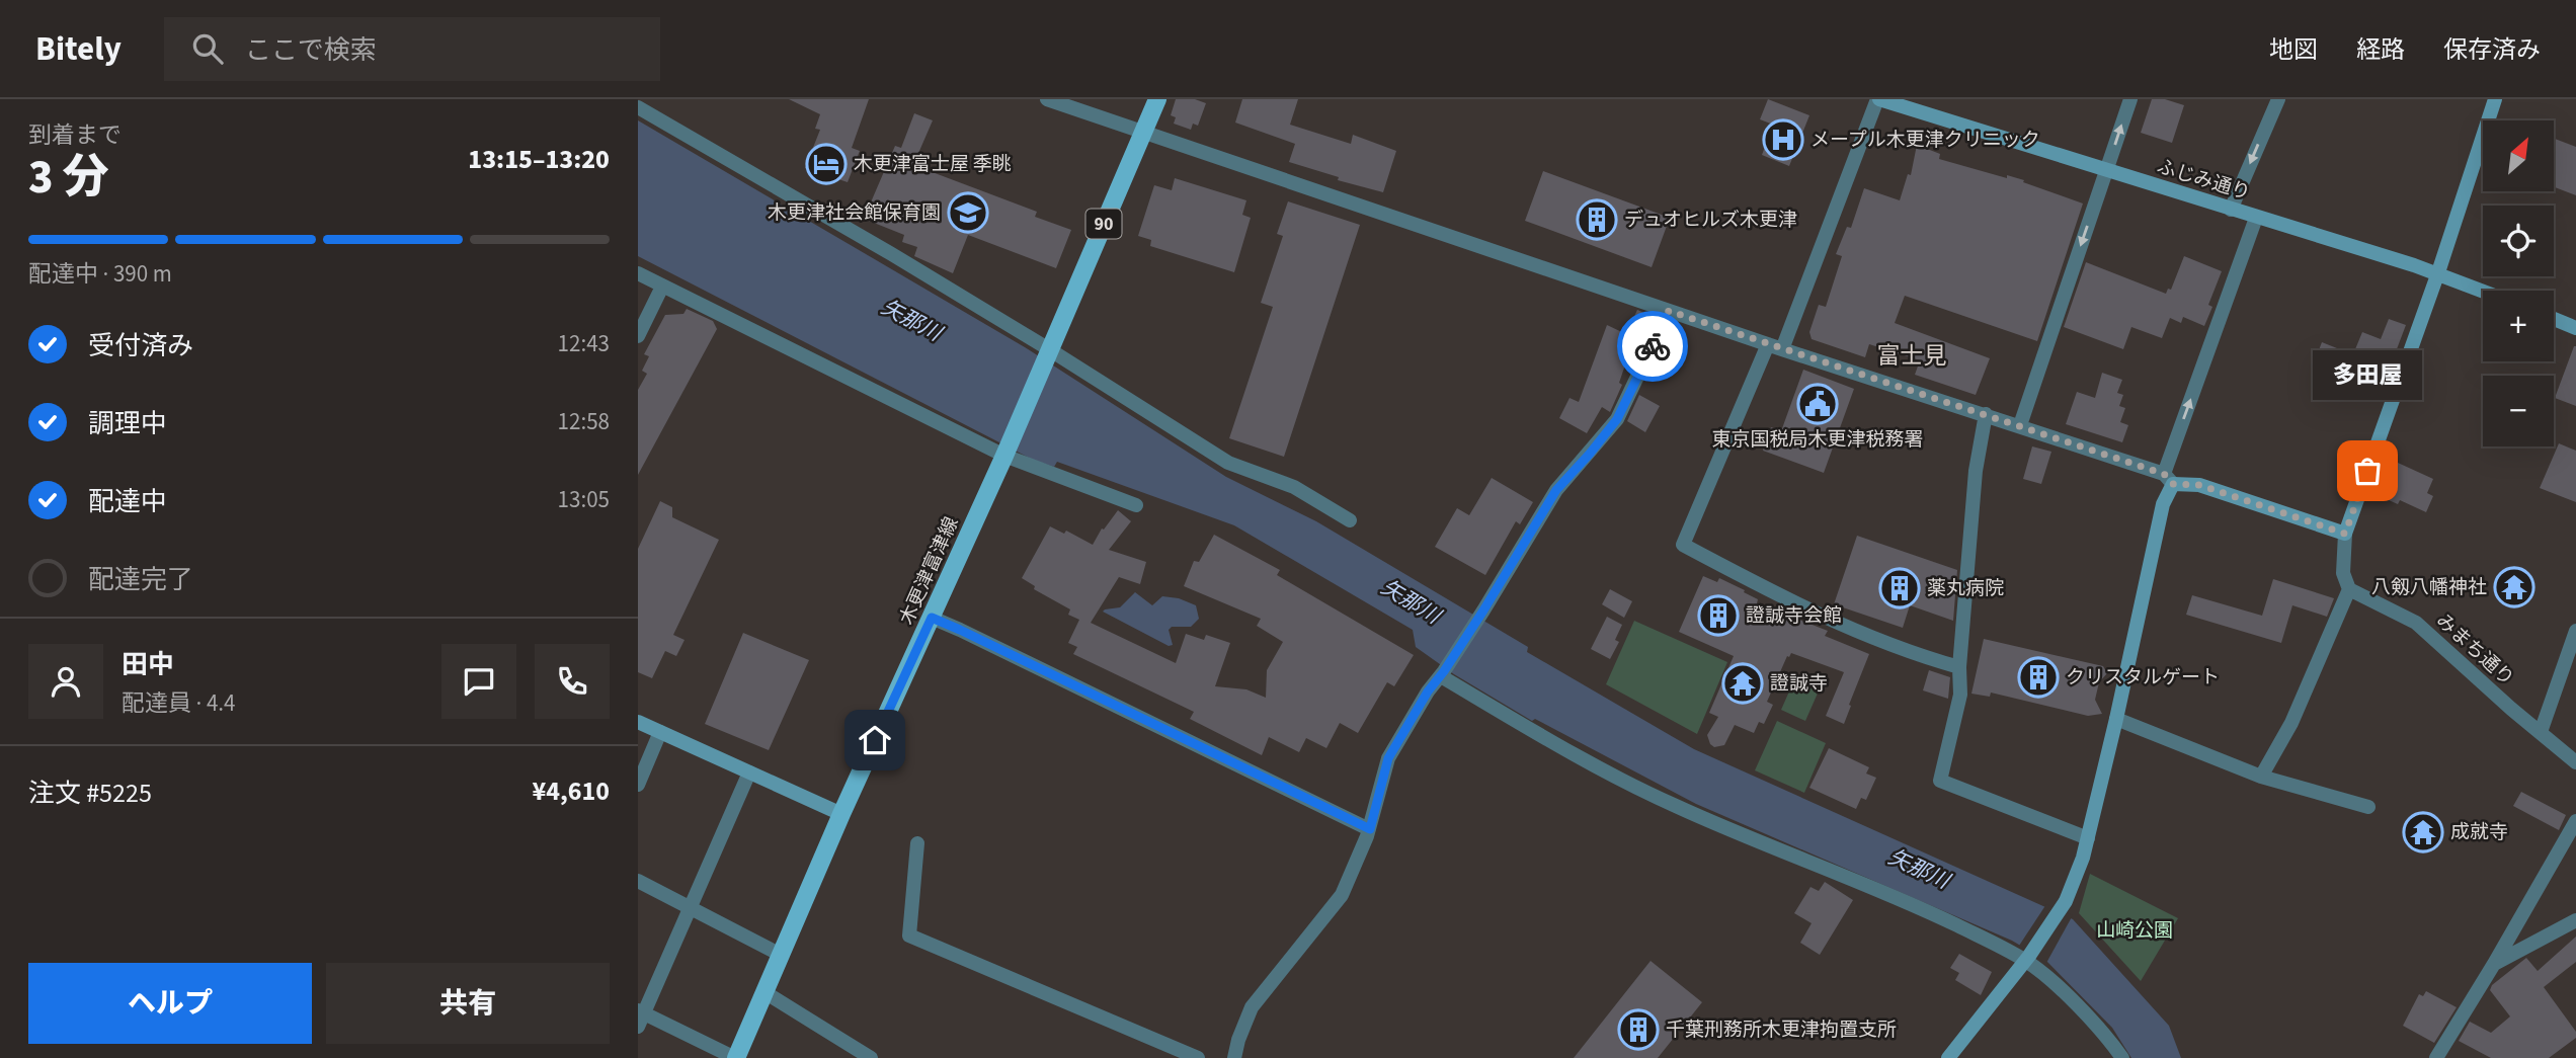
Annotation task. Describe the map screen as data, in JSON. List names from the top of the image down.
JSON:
{
  "streets": {
    "main road": ["90", "木更津富津線"],
    "street": ["ふじみ通り", "みまち通り"]
  },
  "districts": ["富士見"],
  "water": ["矢那川"],
  "parks": ["山崎公園"],
  "places": {
    "hospital": ["メープル木更津クリニック"],
    "hotel": ["木更津富士屋 季眺"],
    "school or university": ["木更津社会館保育園"],
    "building": [
      "デュオヒルズ木更津",
      "薬丸病院",
      "證誠寺会館",
      "クリスタルゲート",
      "千葉刑務所木更津拘置支所"
    ],
    "public building": ["東京国税局木更津税務署"],
    "other": ["多田屋"],
    "temple": ["八剱八幡神社", "證誠寺", "成就寺"]
  },
  "north": "top right",
  "page": {
    "header": "Bitely",
    "search": "ここで検索",
    "nav": ["地図", "経路", "保存済み"],
    "heading": ["3 分", "到着まで", "13:15–13:20"],
    "panel": [
      "田中",
      "配達員 · 4.4",
      "注文 #5225",
      "¥4,610"
    ],
    "map_buttons": ["+", "−"],
    "bar": "配達中 · 390 m",
    "list": [
      ["受付済み", "12:43"],
      ["調理中", "12:58"],
      ["配達中", "13:05"],
      "配達完了"
    ],
    "bubble": "多田屋",
    "buttons": ["ヘルプ", "共有"]
  }
}
